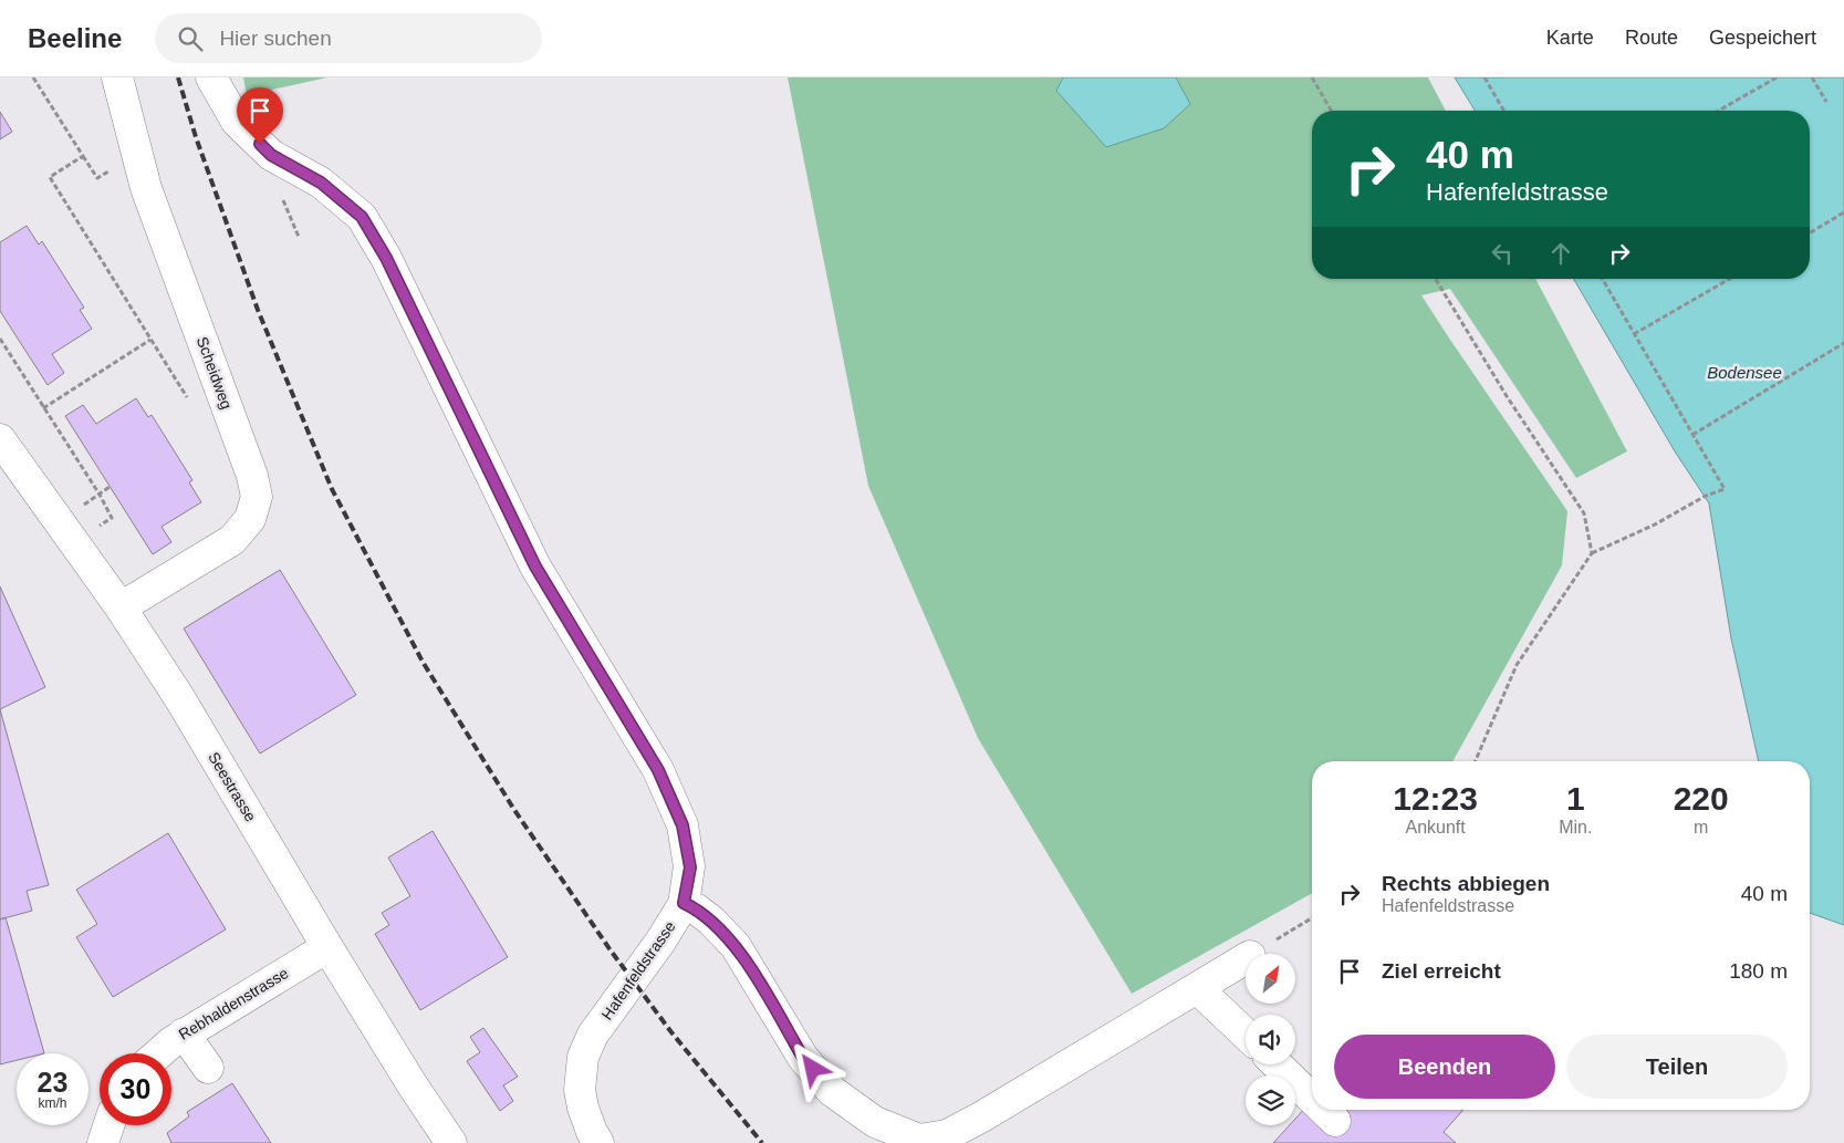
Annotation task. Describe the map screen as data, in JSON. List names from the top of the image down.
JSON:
{
  "streets": {
    "street": [
      "Scheidweg",
      "Seestrasse",
      "Hafenfeldstrasse",
      "Rebhaldenstrasse"
    ]
  },
  "crossings": [
    ["Scheidweg", "Seestrasse"],
    ["Seestrasse", "Rebhaldenstrasse"]
  ],
  "water": ["Bodensee"],
  "north": "top right",
  "page": {
    "header": "Beeline",
    "search": "Hier suchen",
    "nav": ["Karte", "Route", "Gespeichert"],
    "turn": ["40 m", "Hafenfeldstrasse"],
    "eta": [
      "12:23",
      "Ankunft",
      "1",
      "Min.",
      "220",
      "m"
    ],
    "list": [
      {
        "name": "Rechts abbiegen",
        "note": "Hafenfeldstrasse",
        "value": "40 m"
      },
      {
        "name": "Ziel erreicht",
        "value": "180 m"
      }
    ],
    "buttons": ["Beenden", "Teilen"],
    "speed": "23 km/h",
    "limit": "30"
  }
}
